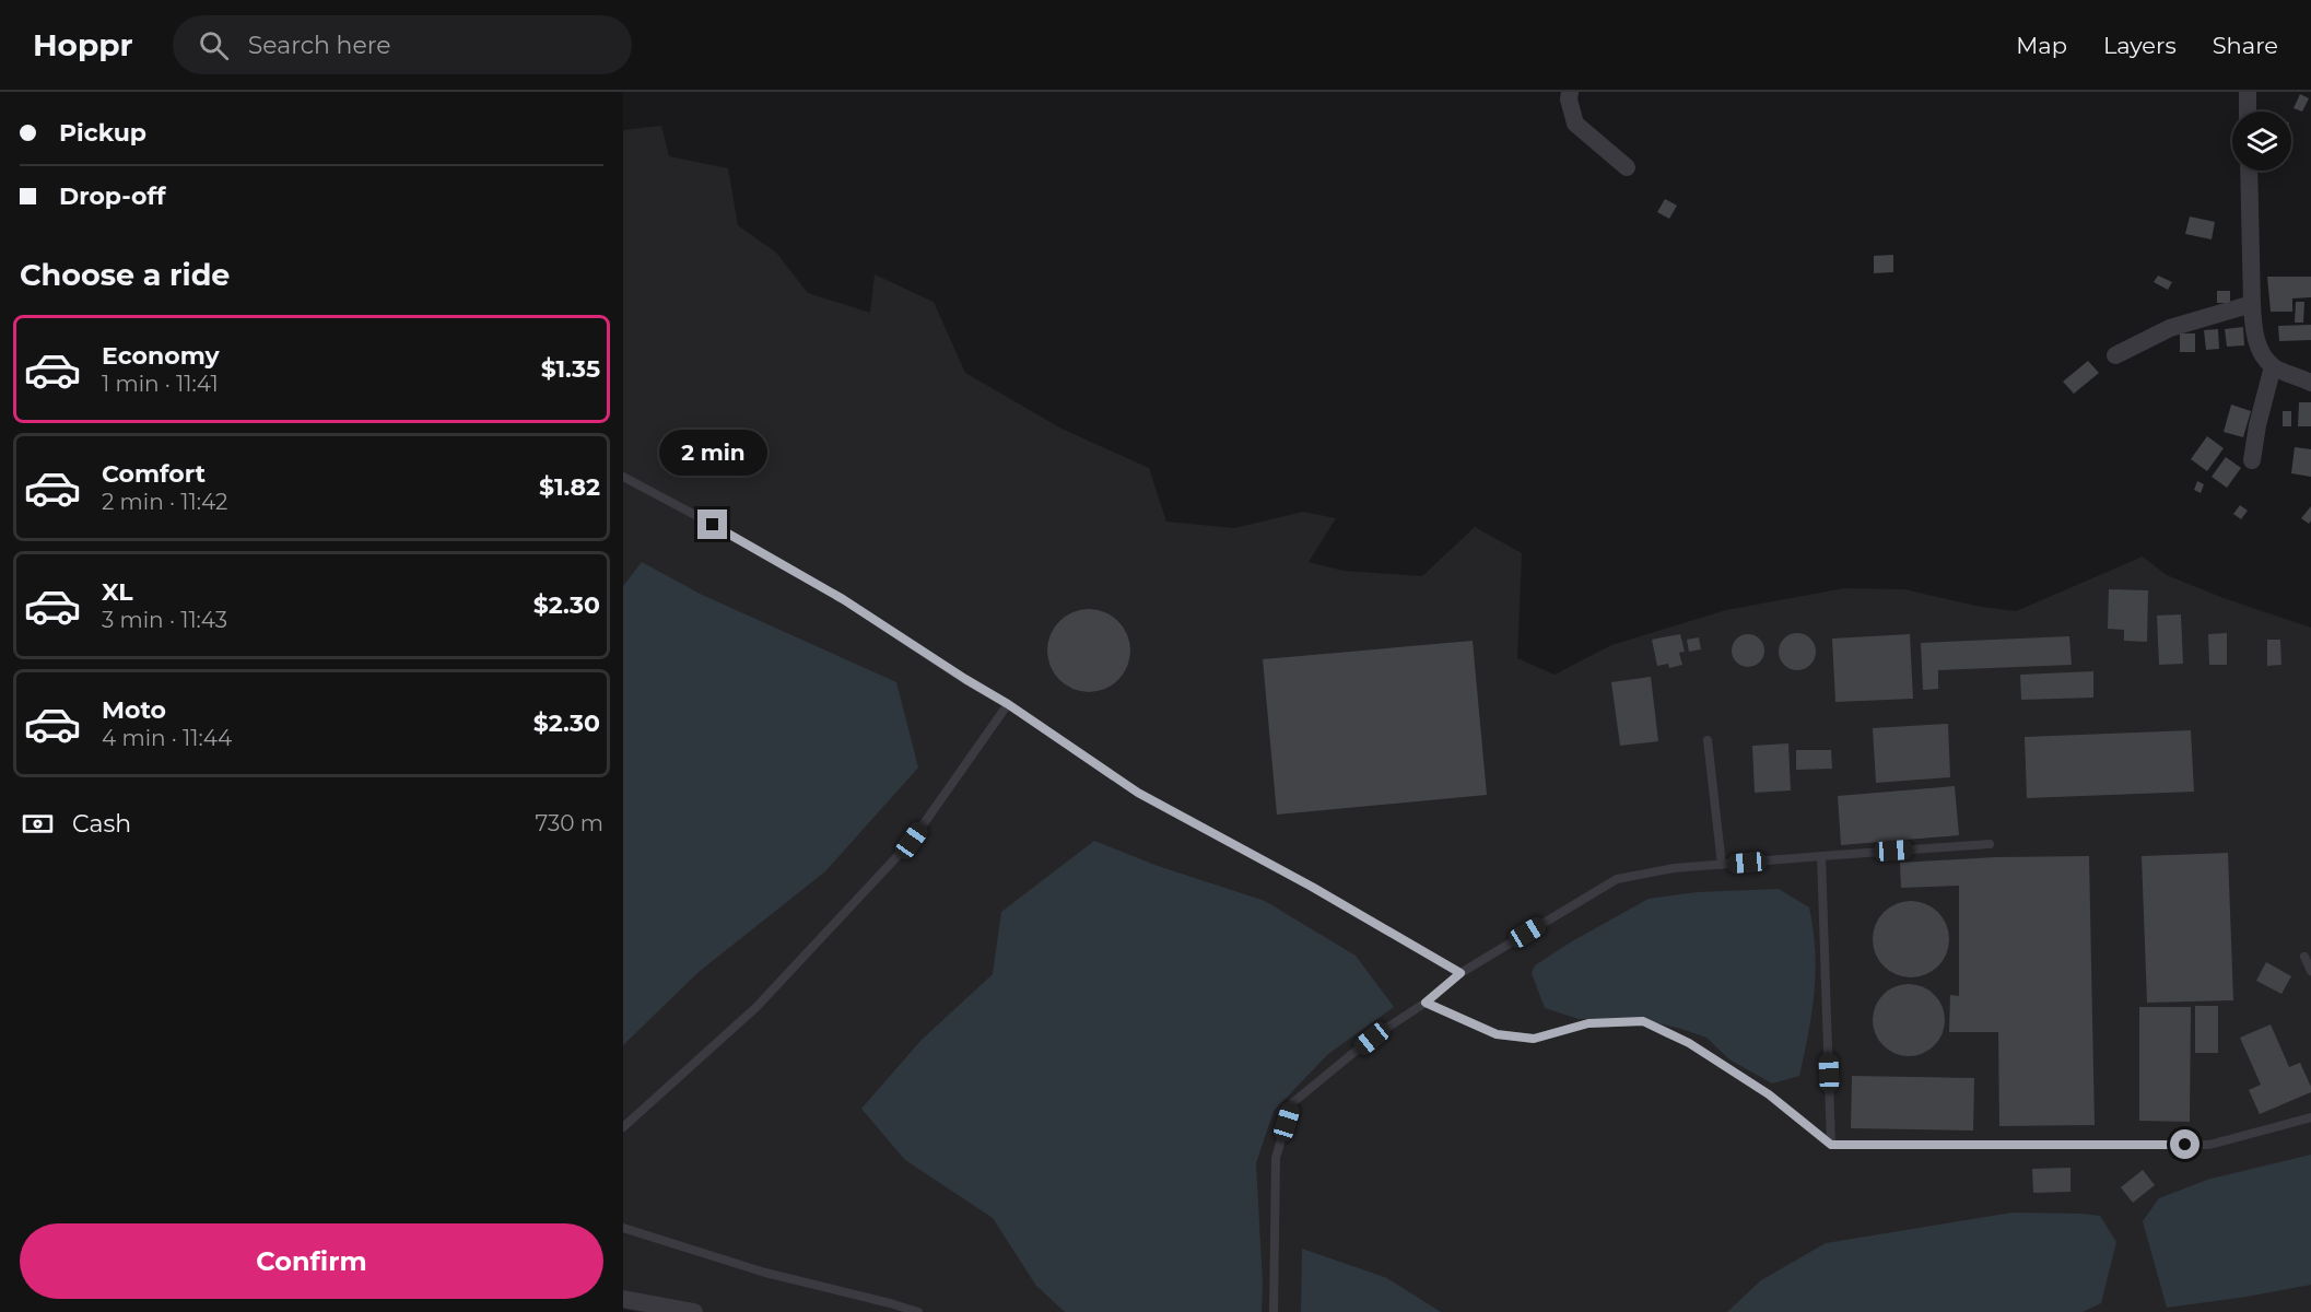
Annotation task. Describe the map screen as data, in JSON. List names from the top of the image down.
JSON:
{
  "page": {
    "header": "Hoppr",
    "search": "Search here",
    "nav": ["Map", "Layers", "Share"],
    "banner": ["Pickup", "Drop-off"],
    "heading": "Choose a ride",
    "list": [
      {
        "name": "Economy",
        "note": "1 min · 11:41",
        "value": "$1.35"
      },
      {
        "name": "Comfort",
        "note": "2 min · 11:42",
        "value": "$1.82"
      },
      {
        "name": "XL",
        "note": "3 min · 11:43",
        "value": "$2.30"
      },
      {
        "name": "Moto",
        "note": "4 min · 11:44",
        "value": "$2.30"
      }
    ],
    "bubble": "2 min",
    "pay": ["Cash", "730 m"],
    "buttons": "Confirm"
  }
}
